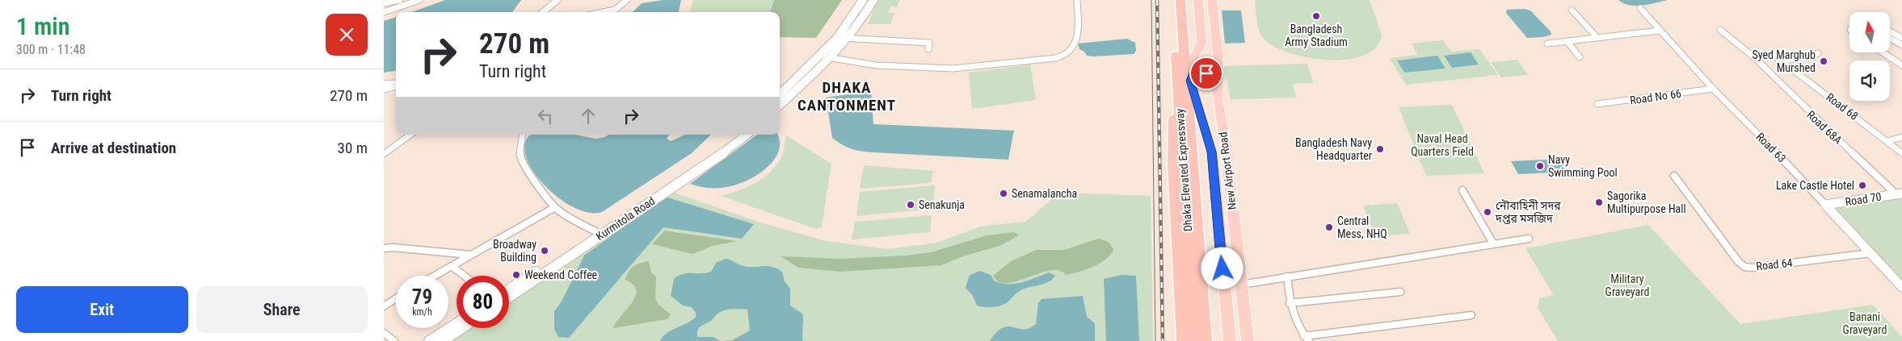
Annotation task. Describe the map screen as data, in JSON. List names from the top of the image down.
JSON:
{
  "streets": {
    "highway": ["Dhaka Elevated Expressway", "New Airport Road"],
    "main road": ["Kurmitola Road"],
    "street": [
      "Road No 66",
      "Road 68",
      "Road 68A",
      "Road 63",
      "Road 70",
      "Road 64"
    ]
  },
  "crossings": [
    ["Road No 66", "Road 63"],
    ["Road 68", "Road 68A"],
    ["Road 68A", "Road 70"],
    ["Road 63", "Road 70"],
    ["Road 63", "Road 64"]
  ],
  "districts": ["DHAKA CANTONMENT"],
  "parks": ["Naval Head Quarters Field", "Military Graveyard", "Banani Graveyard"],
  "places": [
    "Bangladesh Army Stadium",
    "Syed Marghub Murshed",
    "Bangladesh Navy Headquarter",
    "Navy Swimming Pool",
    "Lake Castle Hotel",
    "Senamalancha",
    "Sagorika Multipurpose Hall",
    "Senakunja",
    "নৌবাহিনী সদর দপ্তর মসজিদ",
    "Central Mess, NHQ",
    "Broadway Building",
    "Weekend Coffee"
  ],
  "north": "top",
  "page": {
    "heading": ["1 min", "300 m · 11:48"],
    "turn": ["270 m", "Turn right"],
    "list": [
      {
        "name": "Turn right",
        "value": "270 m"
      },
      {
        "name": "Arrive at destination",
        "value": "30 m"
      }
    ],
    "speed": "79 km/h",
    "limit": "80",
    "buttons": ["Exit", "Share"]
  }
}
